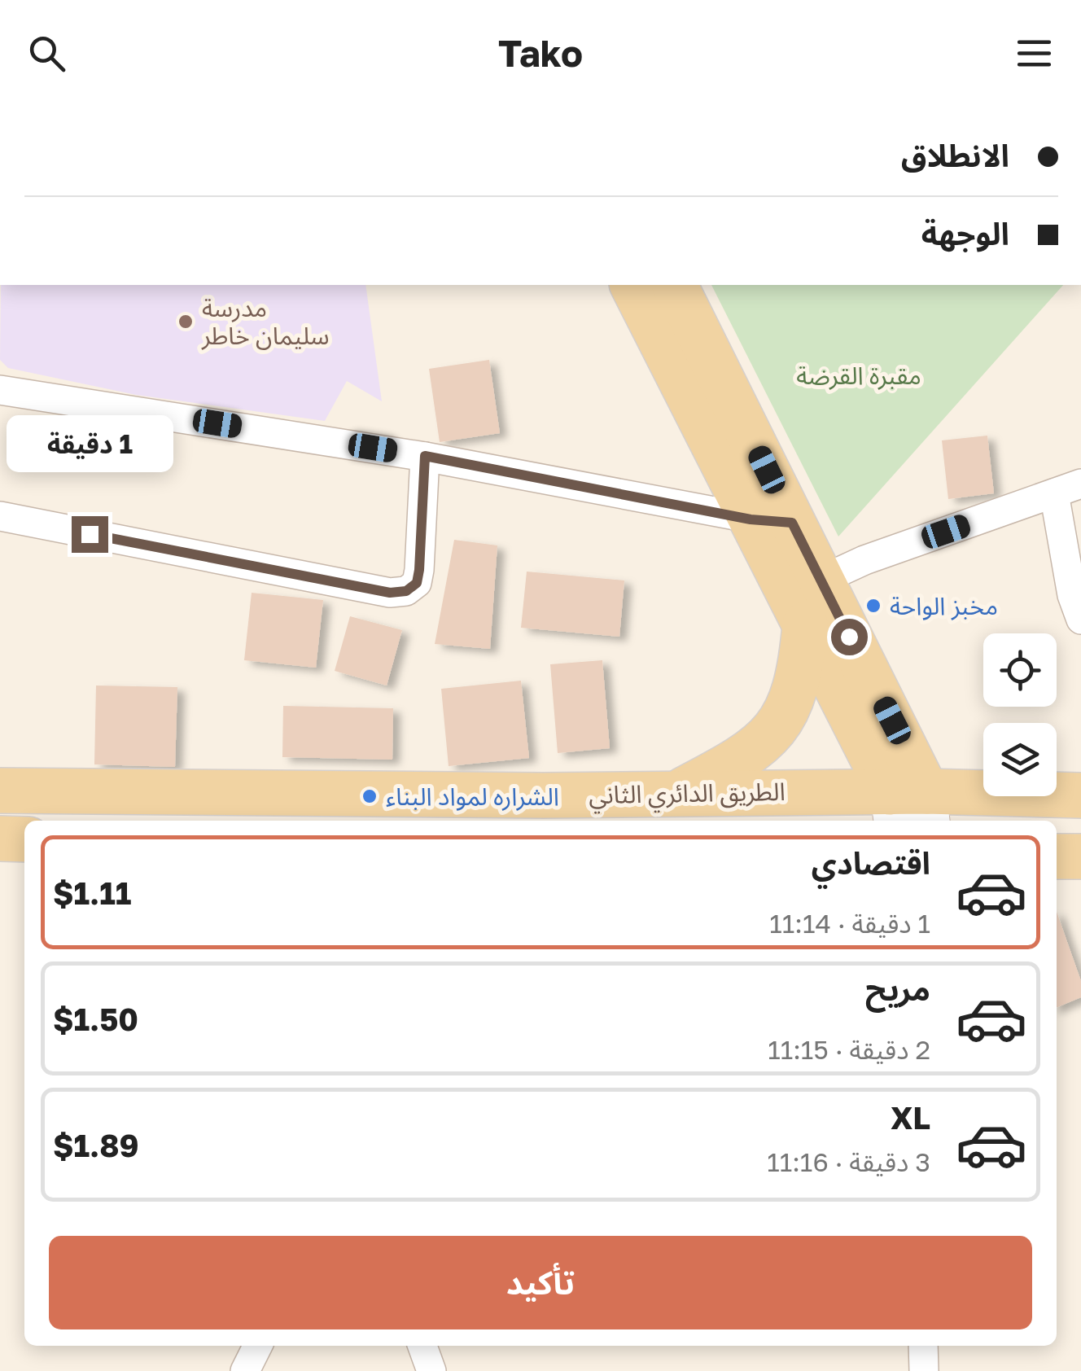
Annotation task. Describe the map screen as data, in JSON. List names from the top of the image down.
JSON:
{
  "streets": {
    "main road": ["الطريق الدائري الثاني"]
  },
  "parks": ["مقبرة القرضة"],
  "places": ["مدرسة سليمان خاطر", "مخبز الواحة", "الشراره لمواد البناء"],
  "page": {
    "header": "Tako",
    "banner": ["الانطلاق", "الوجهة"],
    "bubble": "1 دقيقة",
    "list": [
      {
        "name": "اقتصادي",
        "note": "1 دقيقة · 11:14",
        "value": "$1.11"
      },
      {
        "name": "مريح",
        "note": "2 دقيقة · 11:15",
        "value": "$1.50"
      },
      {
        "name": "XL",
        "note": "3 دقيقة · 11:16",
        "value": "$1.89"
      }
    ],
    "buttons": "تأكيد"
  }
}
